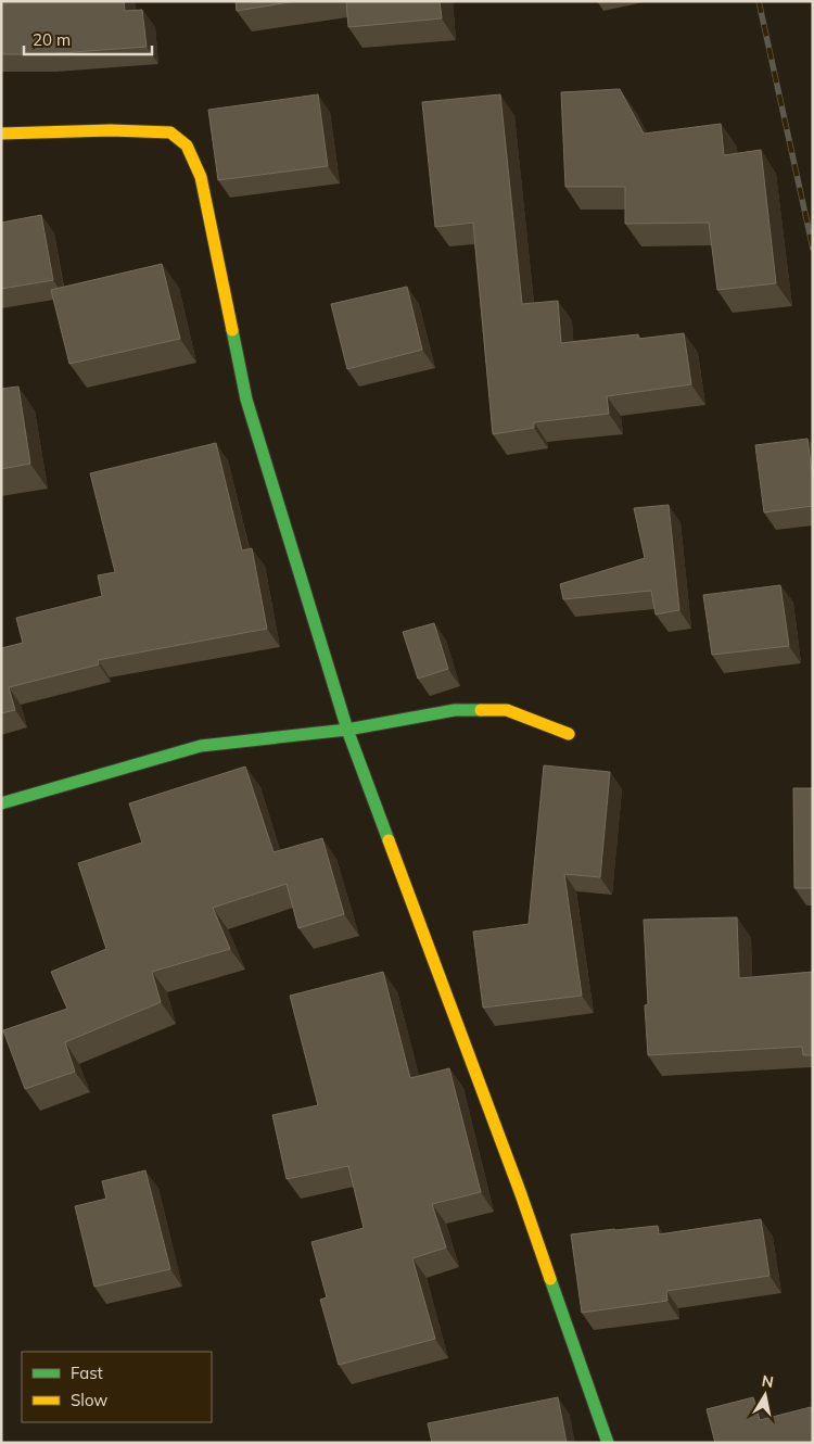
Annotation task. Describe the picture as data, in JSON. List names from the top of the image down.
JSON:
{
  "legend": ["Fast", "Slow"],
  "scale_bar": "20 m",
  "north": "top"
}
